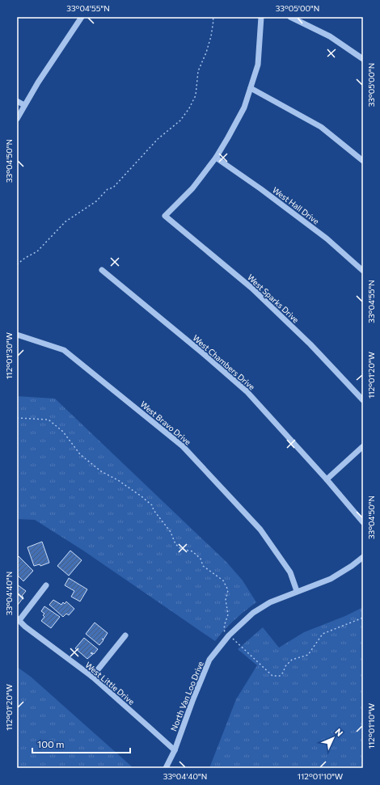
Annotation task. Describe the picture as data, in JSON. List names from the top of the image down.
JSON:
{
  "streets": {
    "street": [
      "West Hall Drive",
      "West Sparks Drive",
      "West Chambers Drive",
      "West Bravo Drive",
      "West Little Drive",
      "North Van Loo Drive"
    ]
  },
  "crossings": [
    ["West Hall Drive", "West Sparks Drive"],
    ["West Bravo Drive", "North Van Loo Drive"],
    ["West Little Drive", "North Van Loo Drive"]
  ],
  "scale_bar": "100 m",
  "north": "top right",
  "coordinates": [
    "33°04'55\"N",
    "33°05'00\"N",
    "33°04'50\"N",
    "112°01'30\"W",
    "112°01'20\"W",
    "33°04'40\"N",
    "112°01'10\"W"
  ]
}
